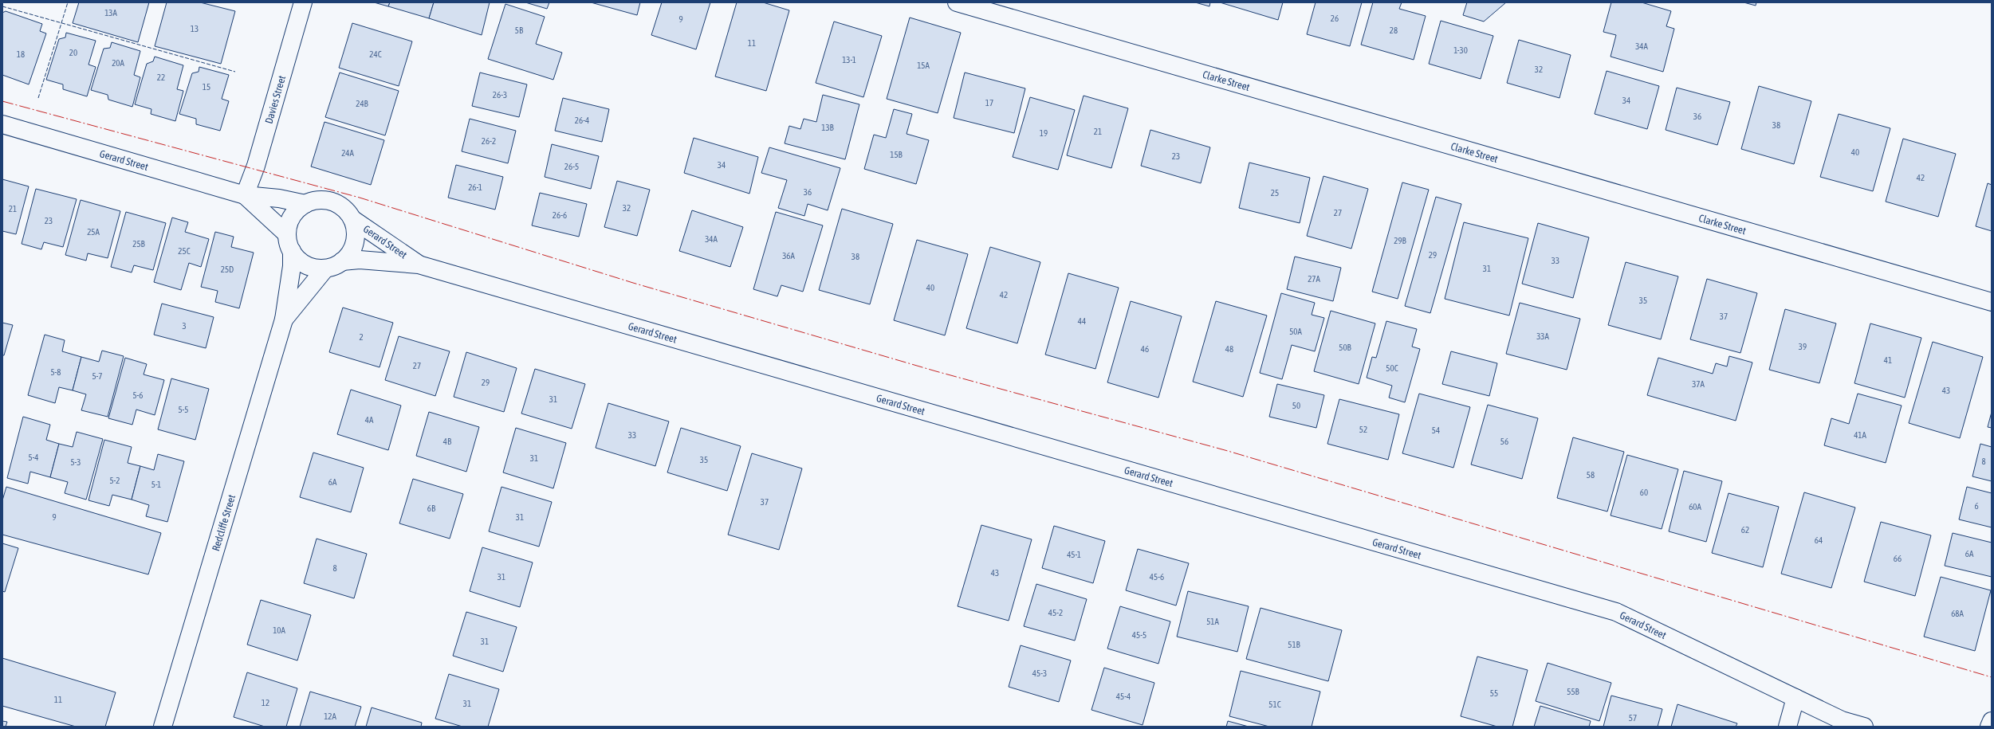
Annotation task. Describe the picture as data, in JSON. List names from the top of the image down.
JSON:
{
  "streets": {
    "street": [
      "Clarke Street",
      "Davies Street",
      "Gerard Street",
      "Redcliffe Street"
    ]
  },
  "crossings": [
    ["Davies Street", "Gerard Street"],
    ["Gerard Street", "Redcliffe Street"]
  ],
  "house_numbers": [
    "13A",
    "26",
    "9",
    "13",
    "5B",
    "28",
    "11",
    "34A",
    "1-30",
    "20",
    "18",
    "24C",
    "13-1",
    "20A",
    "15A",
    "32",
    "22",
    "15",
    "26-3",
    "34",
    "17",
    "24B",
    "36",
    "26-4",
    "38",
    "13B",
    "21",
    "19",
    "26-2",
    "40",
    "24A",
    "15B",
    "23",
    "34",
    "26-5",
    "42",
    "26-1",
    "36",
    "25",
    "32",
    "21",
    "27",
    "26-6",
    "23",
    "25A",
    "34A",
    "29B",
    "25B",
    "25C",
    "29",
    "36A",
    "38",
    "33",
    "31",
    "25D",
    "27A",
    "40",
    "42",
    "35",
    "37",
    "44",
    "3",
    "50A",
    "33A",
    "2",
    "39",
    "50B",
    "46",
    "48",
    "41",
    "27",
    "50C",
    "5-8",
    "5-7",
    "29",
    "37A",
    "43",
    "5-6",
    "31",
    "50",
    "5-5",
    "4A",
    "52",
    "54",
    "33",
    "41A",
    "4B",
    "56",
    "5-4",
    "31",
    "35",
    "8",
    "5-3",
    "58",
    "5-2",
    "6A",
    "5-1",
    "60",
    "37",
    "6",
    "60A",
    "6B",
    "9",
    "31",
    "62",
    "64",
    "6A",
    "45-1",
    "66",
    "8",
    "43",
    "31",
    "45-6",
    "45-2",
    "68A",
    "51A",
    "10A",
    "45-5",
    "31",
    "51B",
    "45-3",
    "55B",
    "55",
    "45-4",
    "11",
    "12",
    "31",
    "51C",
    "12A",
    "57"
  ]
}
